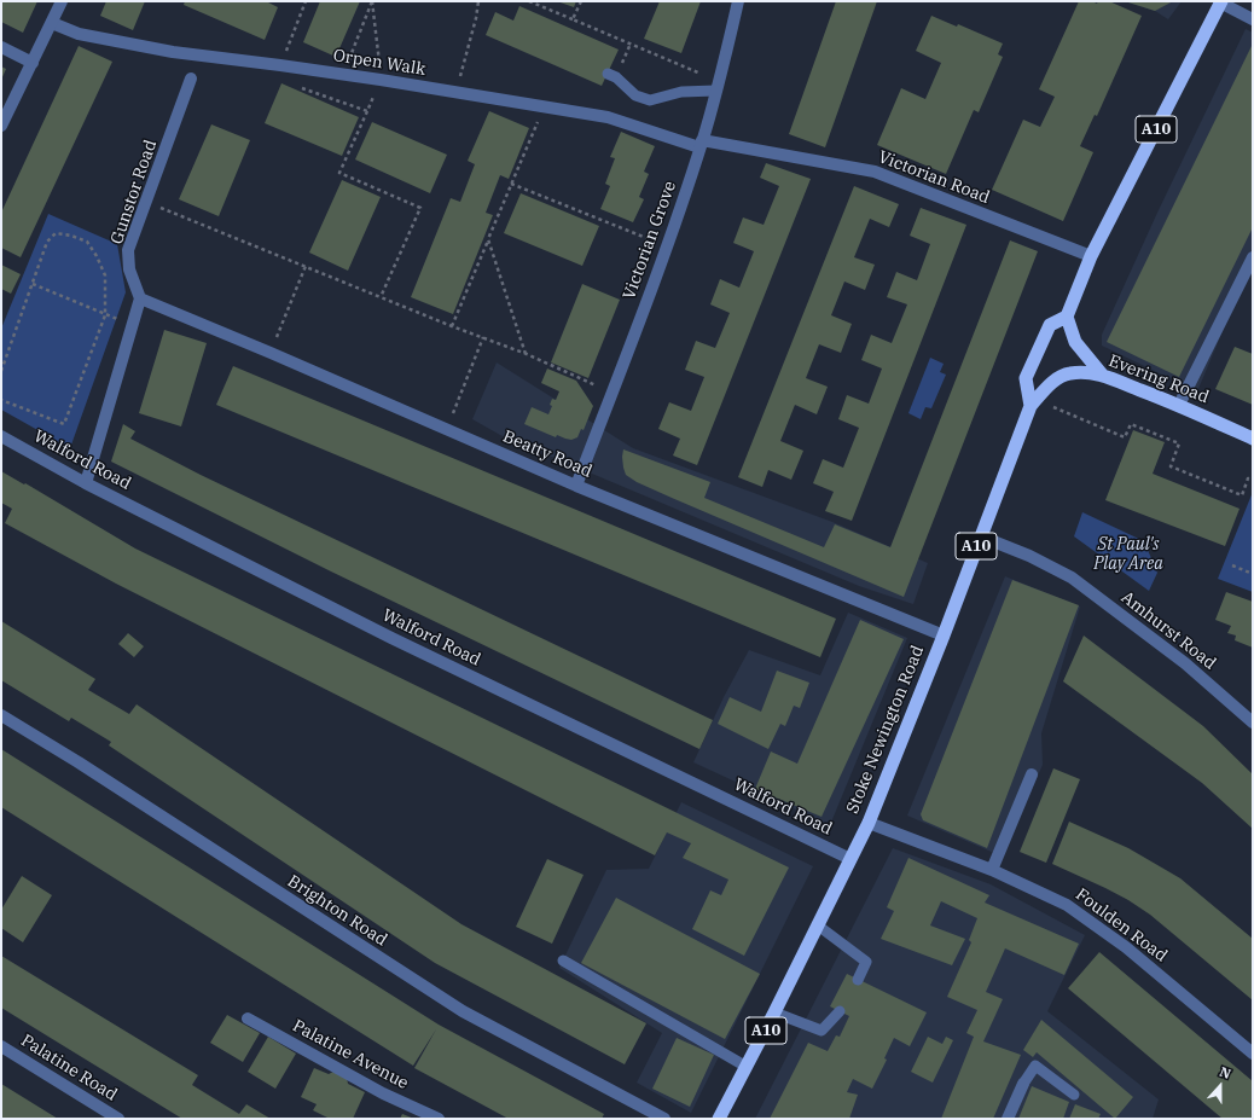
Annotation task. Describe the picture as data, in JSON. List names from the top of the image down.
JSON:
{
  "streets": {
    "highway": ["A10", "Evering Road", "Stoke Newington Road"],
    "street": [
      "Orpen Walk",
      "Victorian Road",
      "Gunstor Road",
      "Victorian Grove",
      "Beatty Road",
      "Walford Road",
      "Amhurst Road",
      "Brighton Road",
      "Foulden Road",
      "Palatine Avenue",
      "Palatine Road"
    ]
  },
  "crossings": [
    ["Orpen Walk", "Victorian Road"],
    ["Orpen Walk", "Victorian Grove"],
    ["A10", "Victorian Road"],
    ["A10", "Evering Road"],
    ["Victorian Road", "Victorian Grove"],
    ["Gunstor Road", "Beatty Road"],
    ["Victorian Grove", "Beatty Road"],
    ["Evering Road", "Stoke Newington Road"],
    ["Beatty Road", "Stoke Newington Road"],
    ["Walford Road", "Stoke Newington Road"],
    ["Amhurst Road", "Stoke Newington Road"],
    ["Stoke Newington Road", "Foulden Road"]
  ],
  "parks": ["St Paul's Play Area"],
  "north": "top"
}
